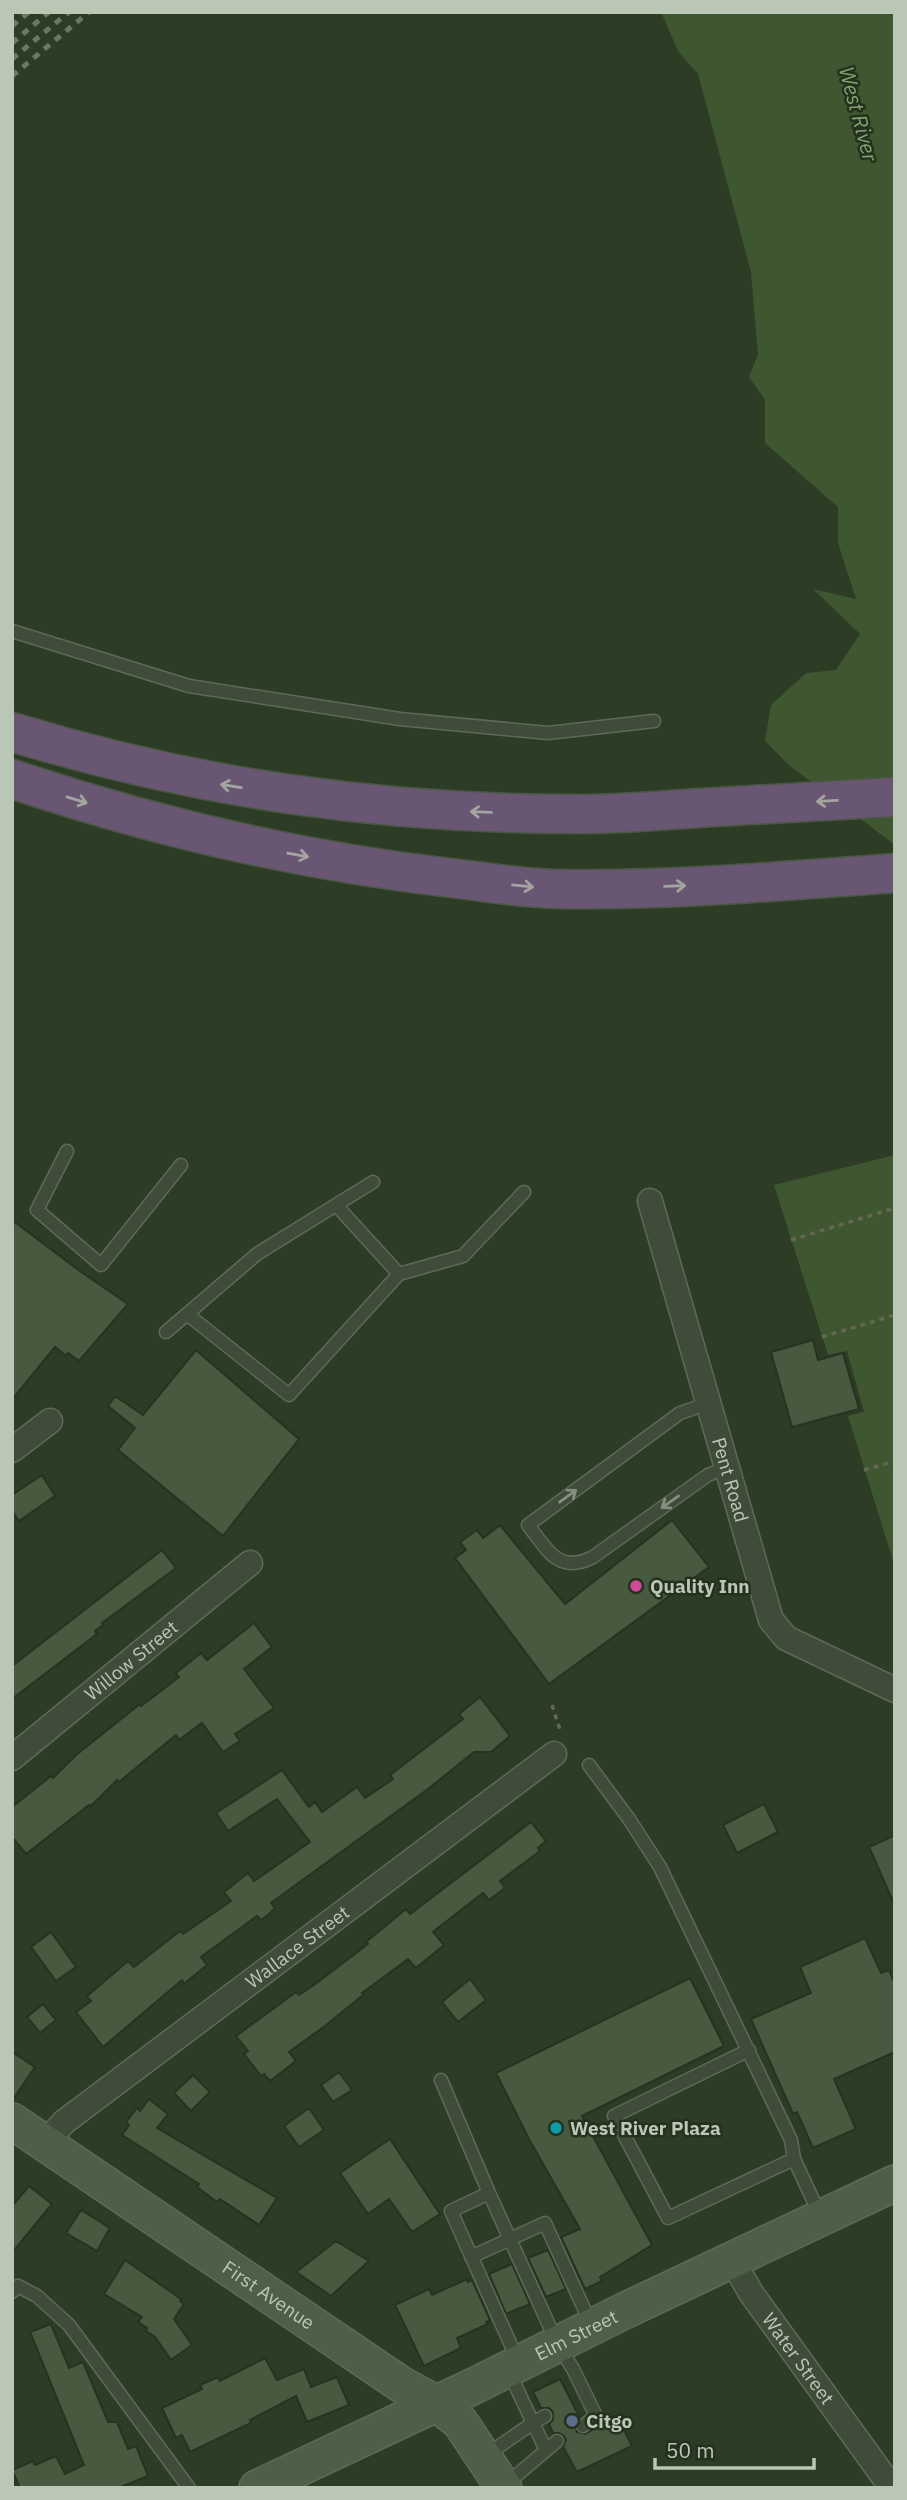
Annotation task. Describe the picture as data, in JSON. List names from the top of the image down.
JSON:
{
  "streets": {
    "main road": ["First Avenue", "Elm Street"],
    "street": [
      "Pent Road",
      "Willow Street",
      "Wallace Street",
      "Water Street"
    ]
  },
  "crossings": [
    ["Wallace Street", "First Avenue"],
    ["First Avenue", "Elm Street"],
    ["Elm Street", "Water Street"]
  ],
  "water": ["West River"],
  "places": ["Quality Inn", "West River Plaza", "Citgo"],
  "scale_bar": "50 m"
}
